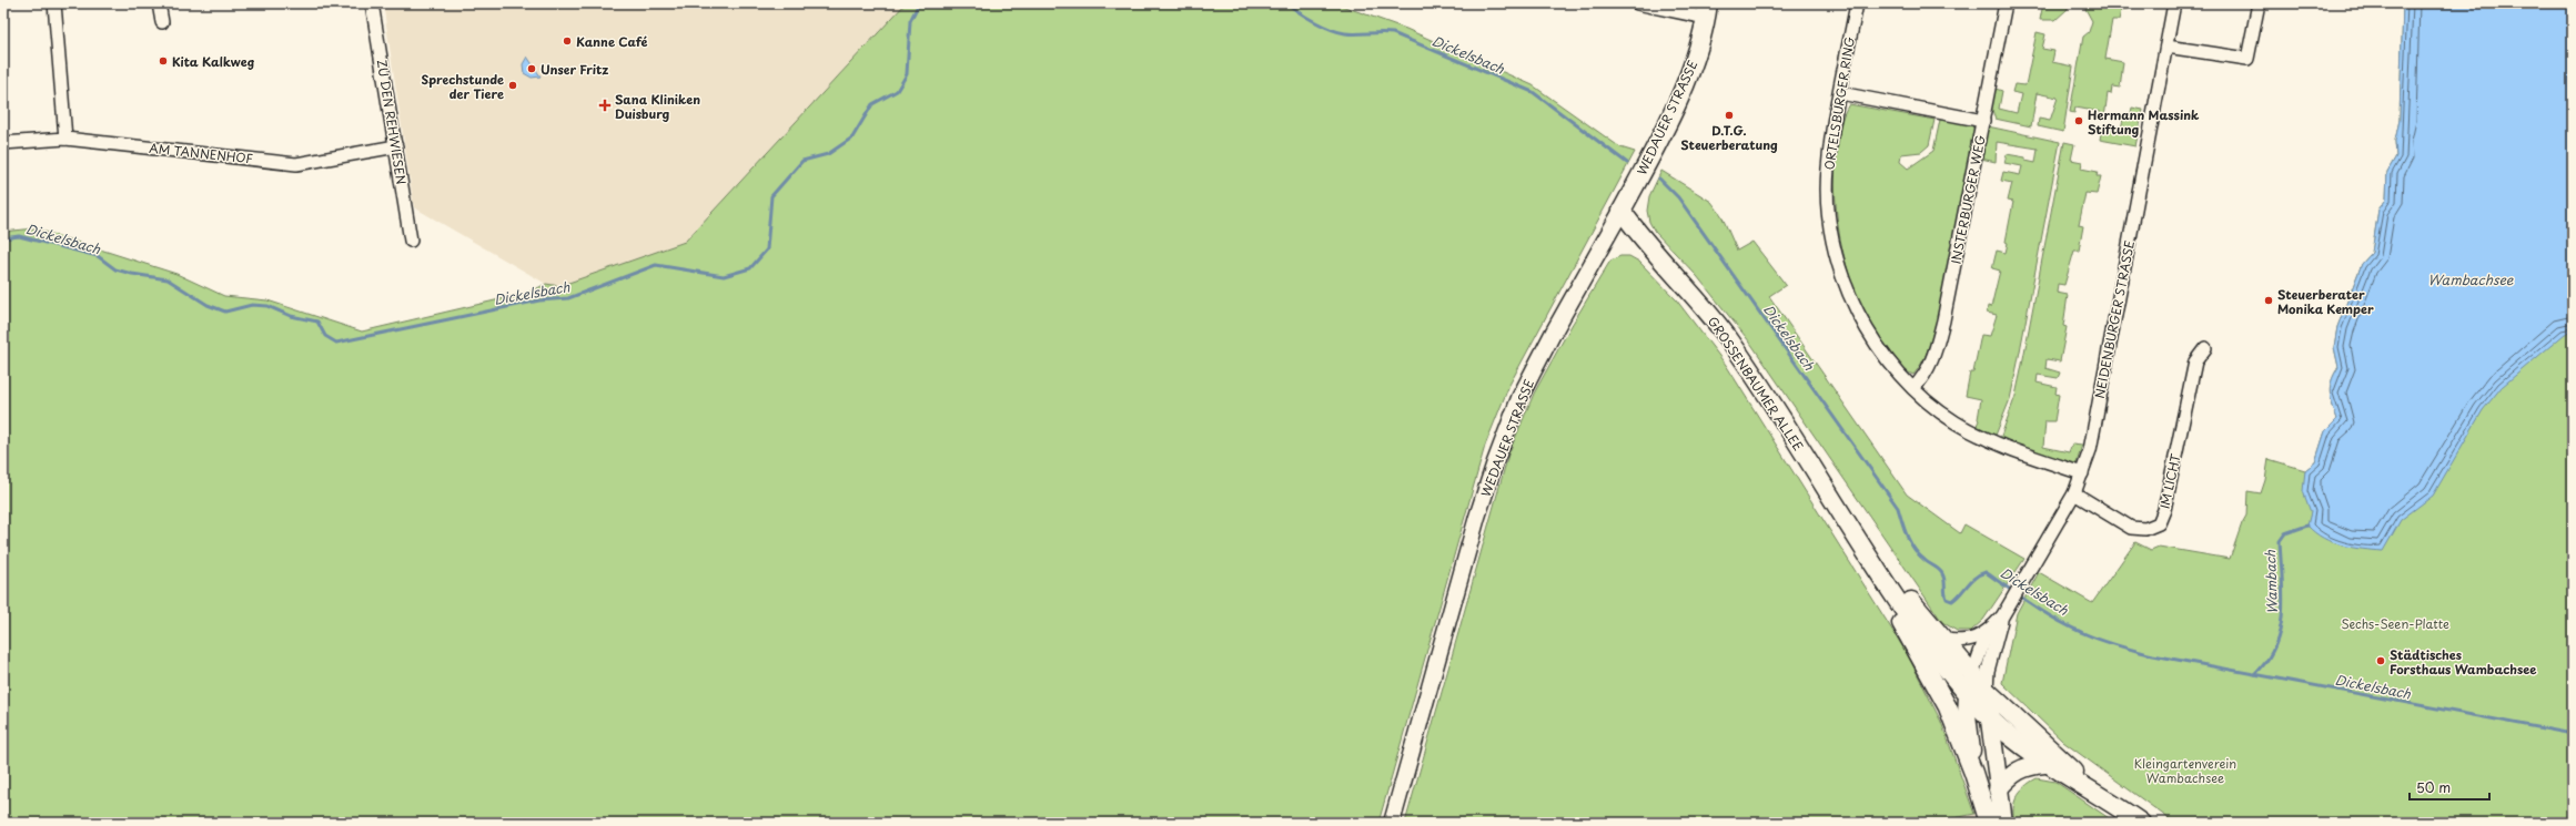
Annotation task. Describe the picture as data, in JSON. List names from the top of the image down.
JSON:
{
  "streets": {
    "main road": ["WEDAUER STRASSE", "GROSSENBAUMER ALLEE"],
    "street": [
      "ORTELSBURGER RING",
      "ZU DEN REHWIESEN",
      "AM TANNENHOF",
      "INSTERBURGER WEG",
      "NEIDENBURGER STRASSE",
      "IM LICHT"
    ]
  },
  "crossings": [
    ["ORTELSBURGER RING", "INSTERBURGER WEG"],
    ["ORTELSBURGER RING", "NEIDENBURGER STRASSE"],
    ["WEDAUER STRASSE", "GROSSENBAUMER ALLEE"],
    ["ZU DEN REHWIESEN", "AM TANNENHOF"],
    ["NEIDENBURGER STRASSE", "GROSSENBAUMER ALLEE"],
    ["NEIDENBURGER STRASSE", "IM LICHT"]
  ],
  "water": ["Dickelsbach", "Wambachsee", "Wambach"],
  "parks": ["Sechs-Seen-Platte", "Kleingartenverein Wambachsee"],
  "places": {
    "other": [
      "Kanne Café",
      "Kita Kalkweg",
      "Unser Fritz",
      "Sprechstunde der Tiere",
      "D.T.G. Steuerberatung",
      "Hermann Massink Stiftung",
      "Steuerberater Monika Kemper",
      "Städtisches Forsthaus Wambachsee"
    ],
    "health": ["Sana Kliniken Duisburg"]
  },
  "scale_bar": "50 m"
}
